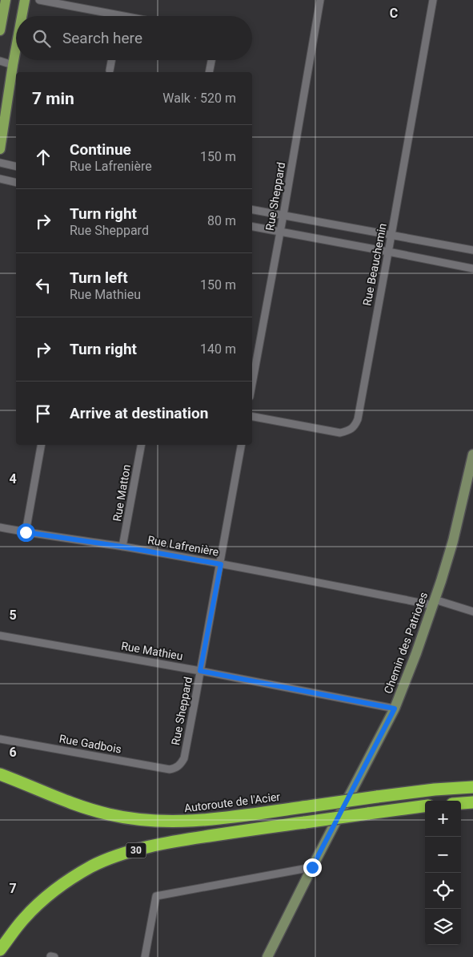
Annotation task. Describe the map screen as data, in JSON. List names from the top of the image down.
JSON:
{
  "streets": {
    "highway": ["Autoroute de l'Acier", "30"],
    "street": [
      "Rue Sheppard",
      "Rue Beauchemin",
      "Rue Matton",
      "Rue Lafrenière",
      "Chemin des Patriotes",
      "Rue Mathieu",
      "Rue Gadbois"
    ]
  },
  "crossings": [
    ["Rue Sheppard", "Rue Lafrenière"],
    ["Rue Sheppard", "Rue Mathieu"],
    ["Rue Sheppard", "Rue Gadbois"],
    ["Rue Matton", "Rue Lafrenière"],
    ["Rue Lafrenière", "Chemin des Patriotes"],
    ["Chemin des Patriotes", "Rue Mathieu"]
  ],
  "page": {
    "search": "Search here",
    "heading": ["7 min", "Walk · 520 m"],
    "list": [
      ["Continue", "Rue Lafrenière", "150 m"],
      ["Turn right", "Rue Sheppard", "80 m"],
      ["Turn left", "Rue Mathieu", "150 m"],
      ["Turn right", "140 m"],
      "Arrive at destination"
    ],
    "map_buttons": ["+", "−"]
  },
  "grid": {
    "columns": ["C"],
    "rows": [
      "4",
      "5",
      "6",
      "7"
    ]
  }
}
